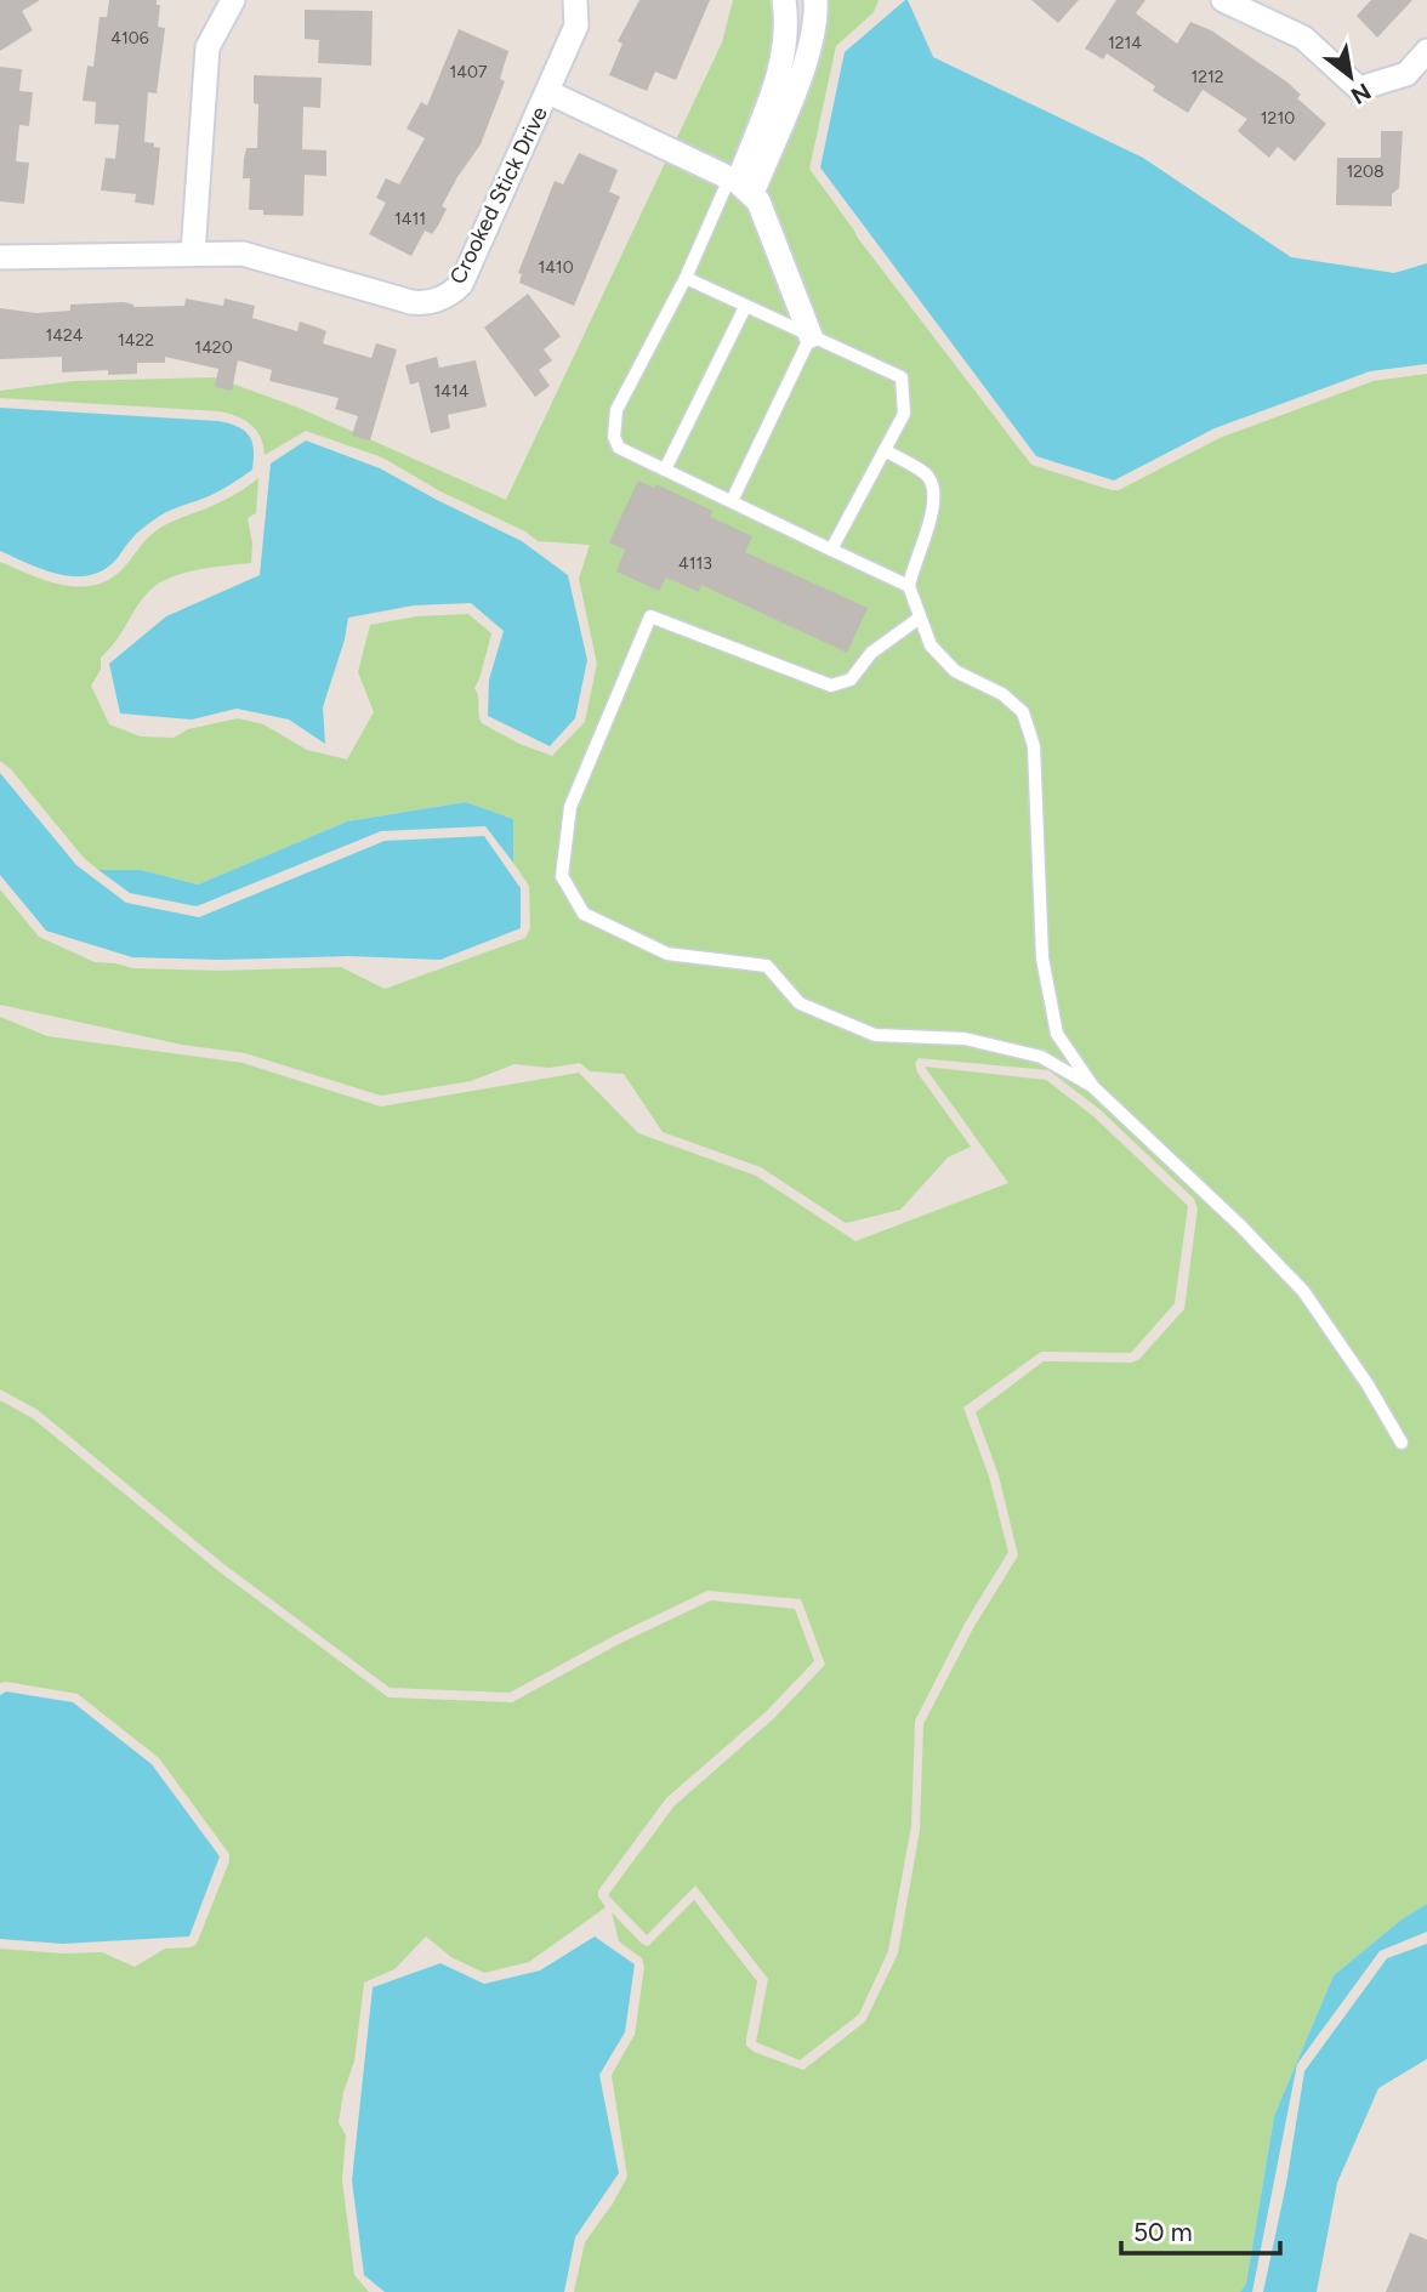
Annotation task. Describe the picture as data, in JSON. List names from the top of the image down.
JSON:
{
  "streets": {
    "street": ["Crooked Stick Drive"]
  },
  "house_numbers": [
    "4106",
    "1214",
    "1407",
    "1212",
    "1210",
    "1208",
    "1411",
    "1410",
    "1424",
    "1422",
    "1420",
    "1414",
    "4113"
  ],
  "scale_bar": "50 m",
  "north": "bottom right"
}
